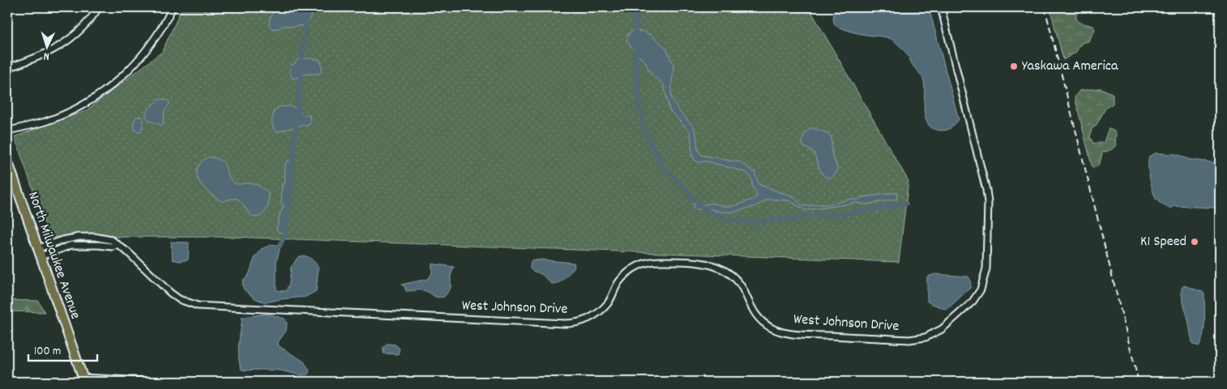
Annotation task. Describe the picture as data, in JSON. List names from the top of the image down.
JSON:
{
  "streets": {
    "main road": ["North Milwaukee Avenue"],
    "street": ["West Johnson Drive"]
  },
  "crossings": [
    ["North Milwaukee Avenue", "West Johnson Drive"]
  ],
  "places": ["Yaskawa America", "K1 Speed"],
  "scale_bar": "100 m",
  "north": "bottom"
}
